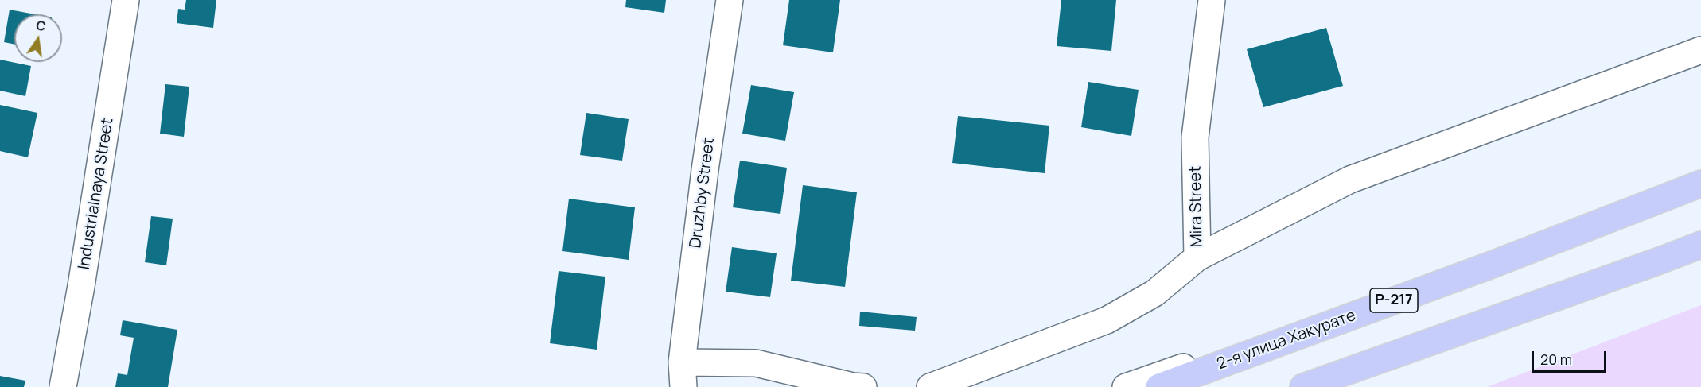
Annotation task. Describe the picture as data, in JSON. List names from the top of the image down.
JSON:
{
  "streets": {
    "main road": ["Р-217", "2-я улица Хакурате"],
    "street": ["Druzhby Street", "Industrialnaya Street", "Mira Street"]
  },
  "scale_bar": "20 m",
  "north": "top"
}
